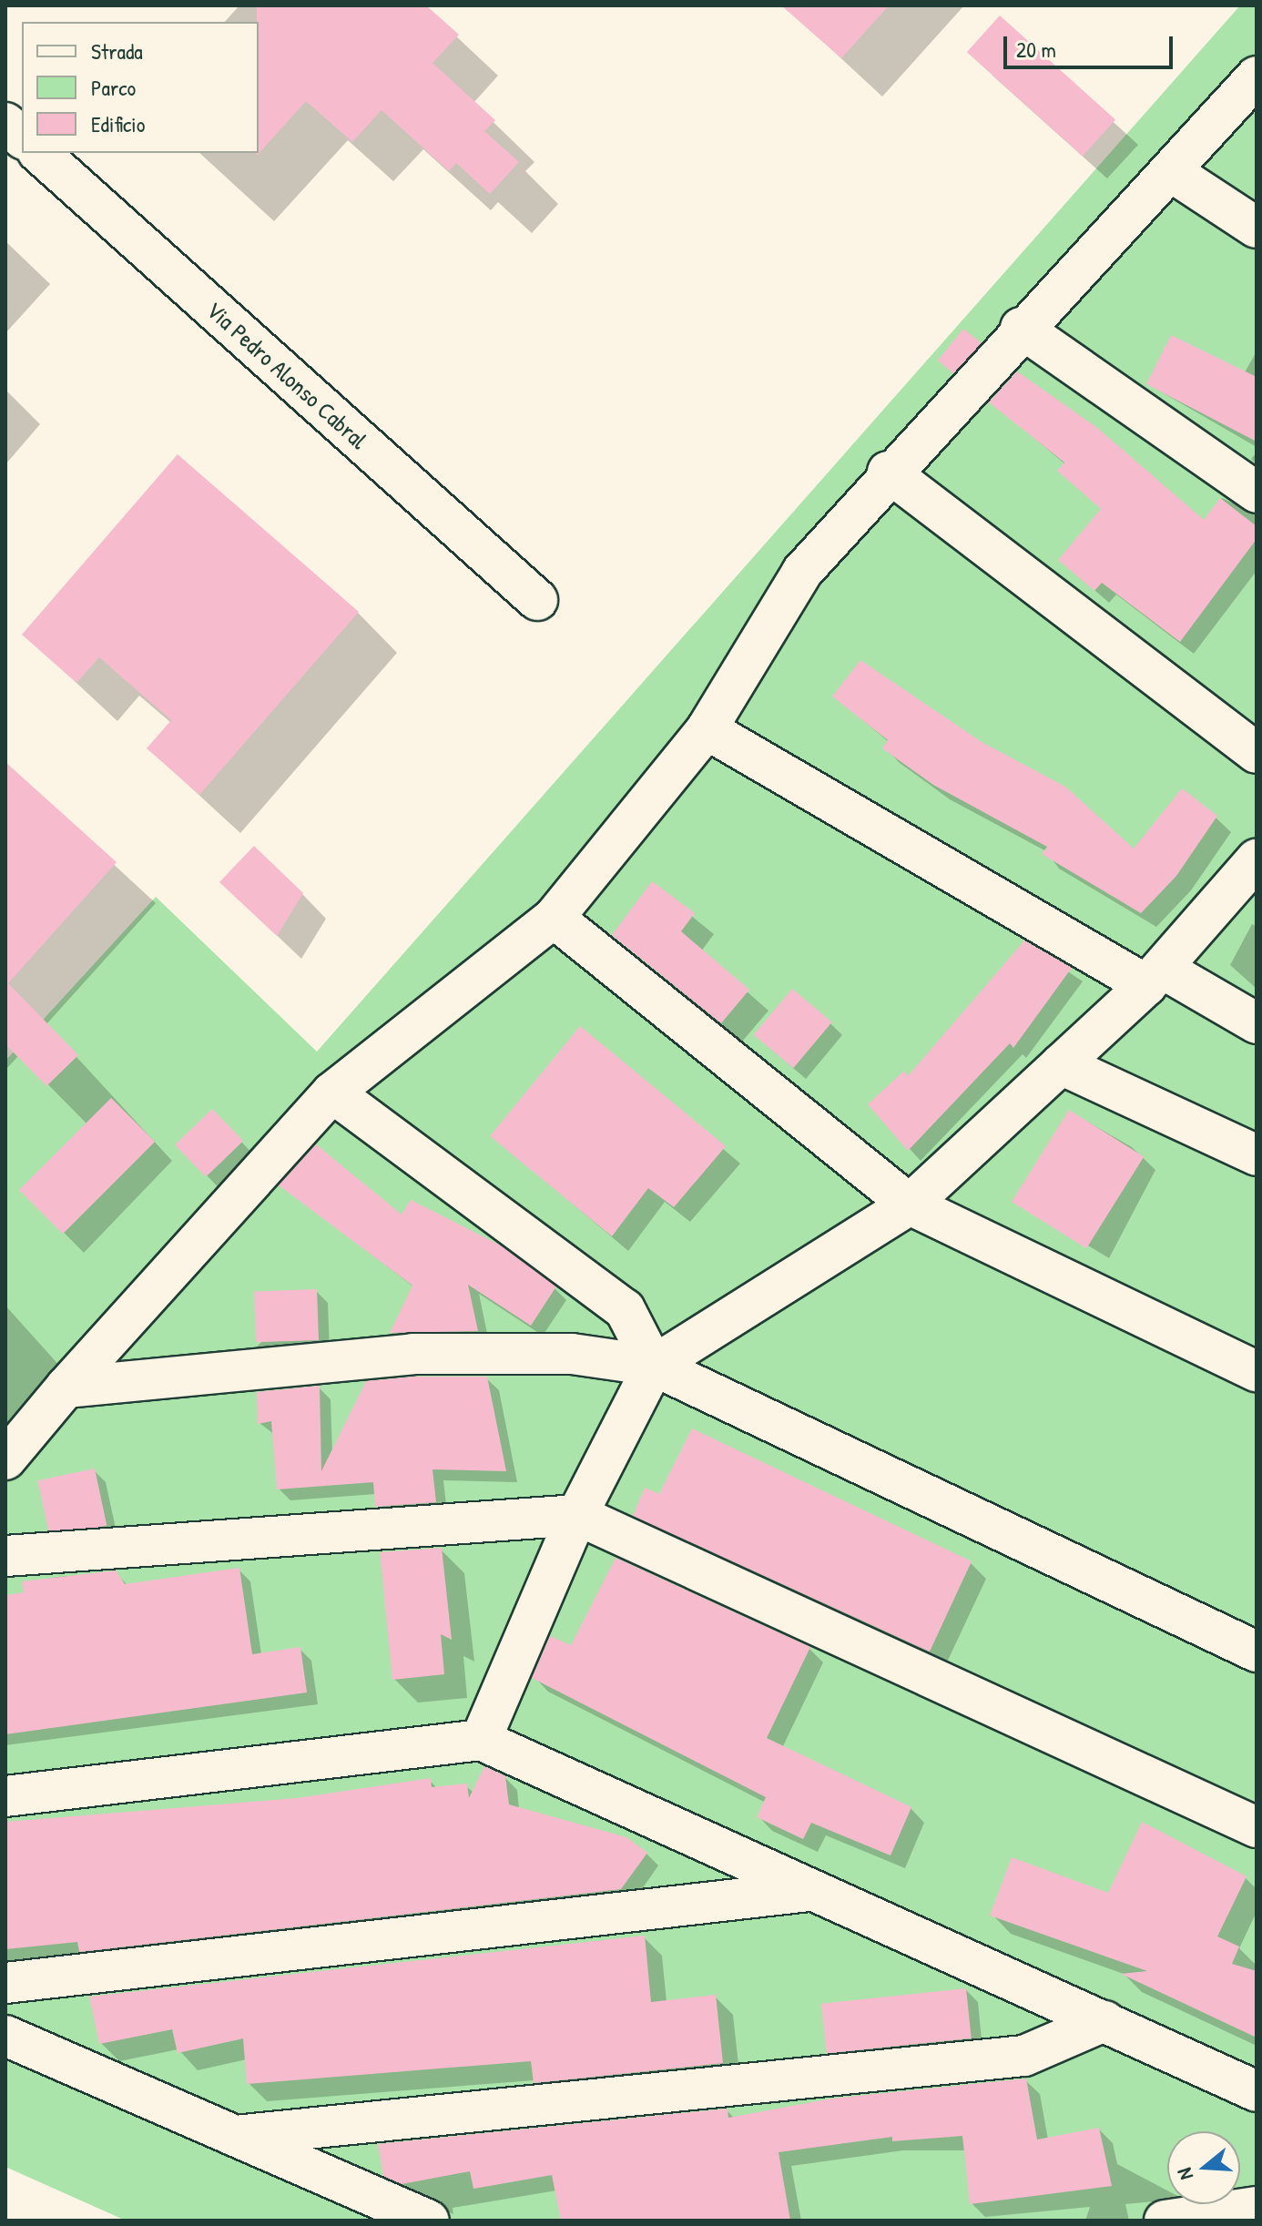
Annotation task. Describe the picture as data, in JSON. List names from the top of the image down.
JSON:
{
  "streets": {
    "street": ["Via Pedro Alonso Cabral"]
  },
  "legend": ["Strada", "Parco", "Edificio"],
  "scale_bar": "20 m",
  "north": "left"
}
